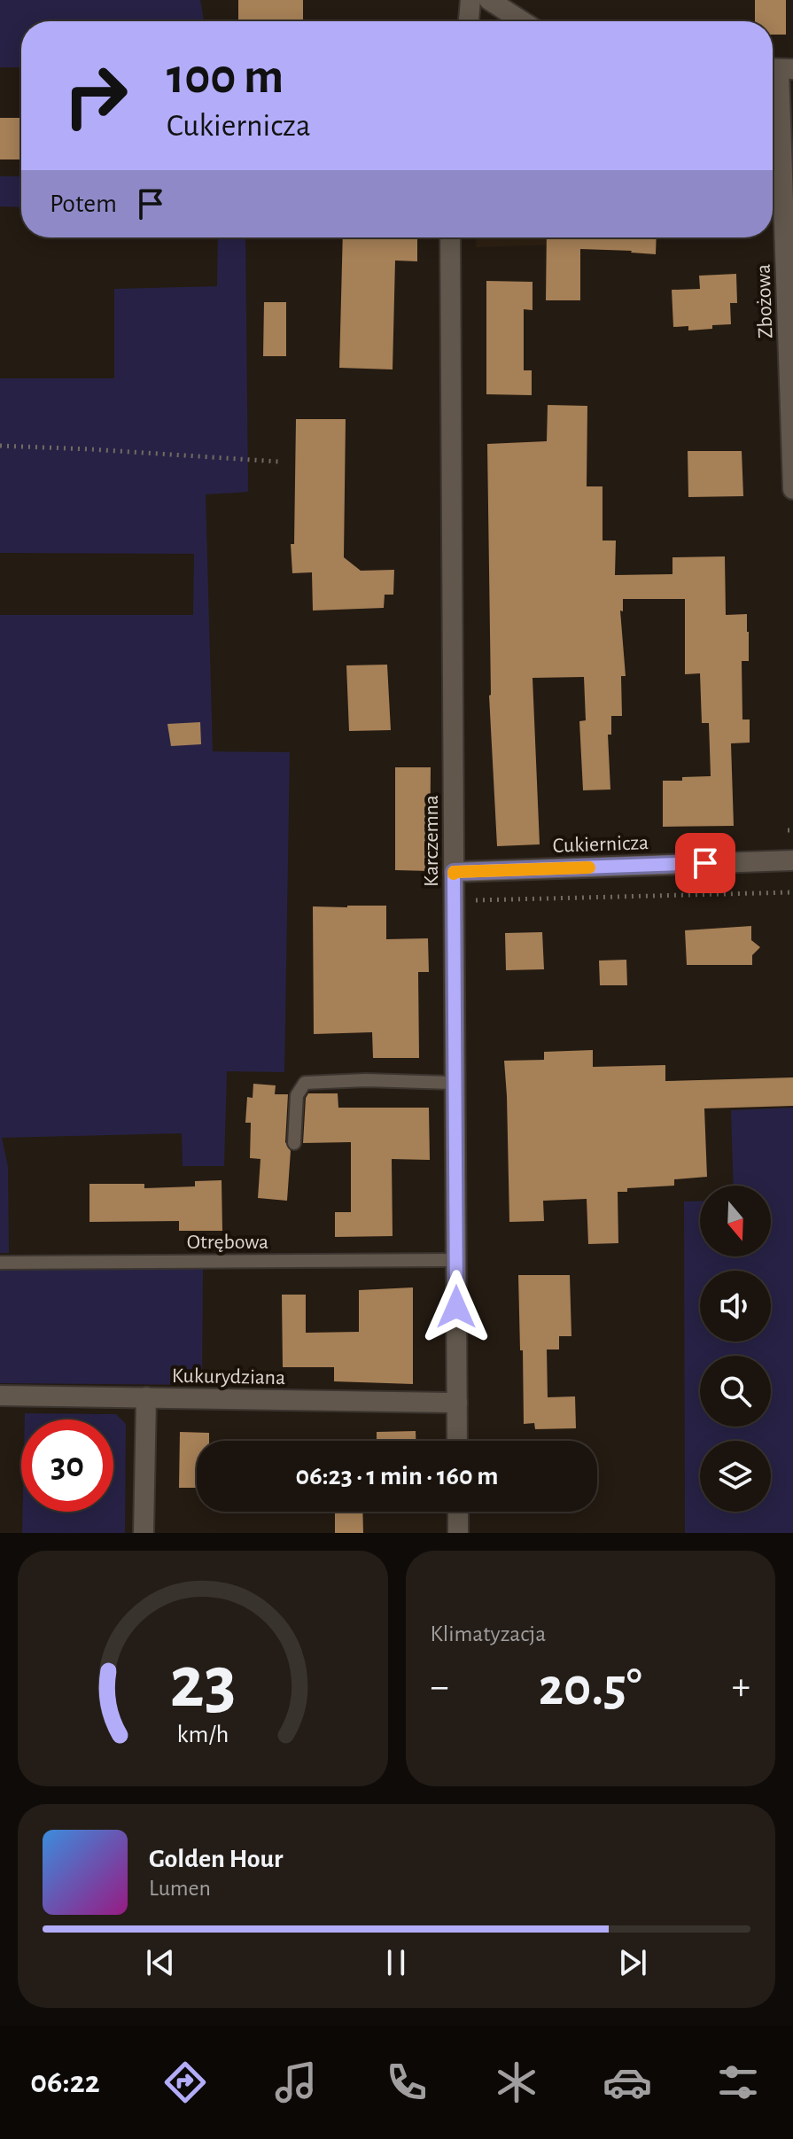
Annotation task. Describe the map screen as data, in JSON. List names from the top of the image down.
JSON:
{
  "streets": {
    "street": [
      "Zbożowa",
      "Karczemna",
      "Cukiernicza",
      "Kukurydziana"
    ],
    "lane": ["Otrębowa"]
  },
  "crossings": [
    ["Karczemna", "Cukiernicza"],
    ["Karczemna", "Otrębowa"],
    ["Karczemna", "Kukurydziana"]
  ],
  "north": "bottom",
  "page": {
    "turn": ["100 m", "Cukiernicza"],
    "then": "Potem",
    "limit": "30",
    "trip": "06:23 · 1 min · 160 m",
    "tile": "Klimatyzacja",
    "heat": ["−", "20.5°", "+"],
    "song": ["Golden Hour", "Lumen"],
    "tabs": "06:22",
    "gauge": ["23", "km/h"]
  }
}
